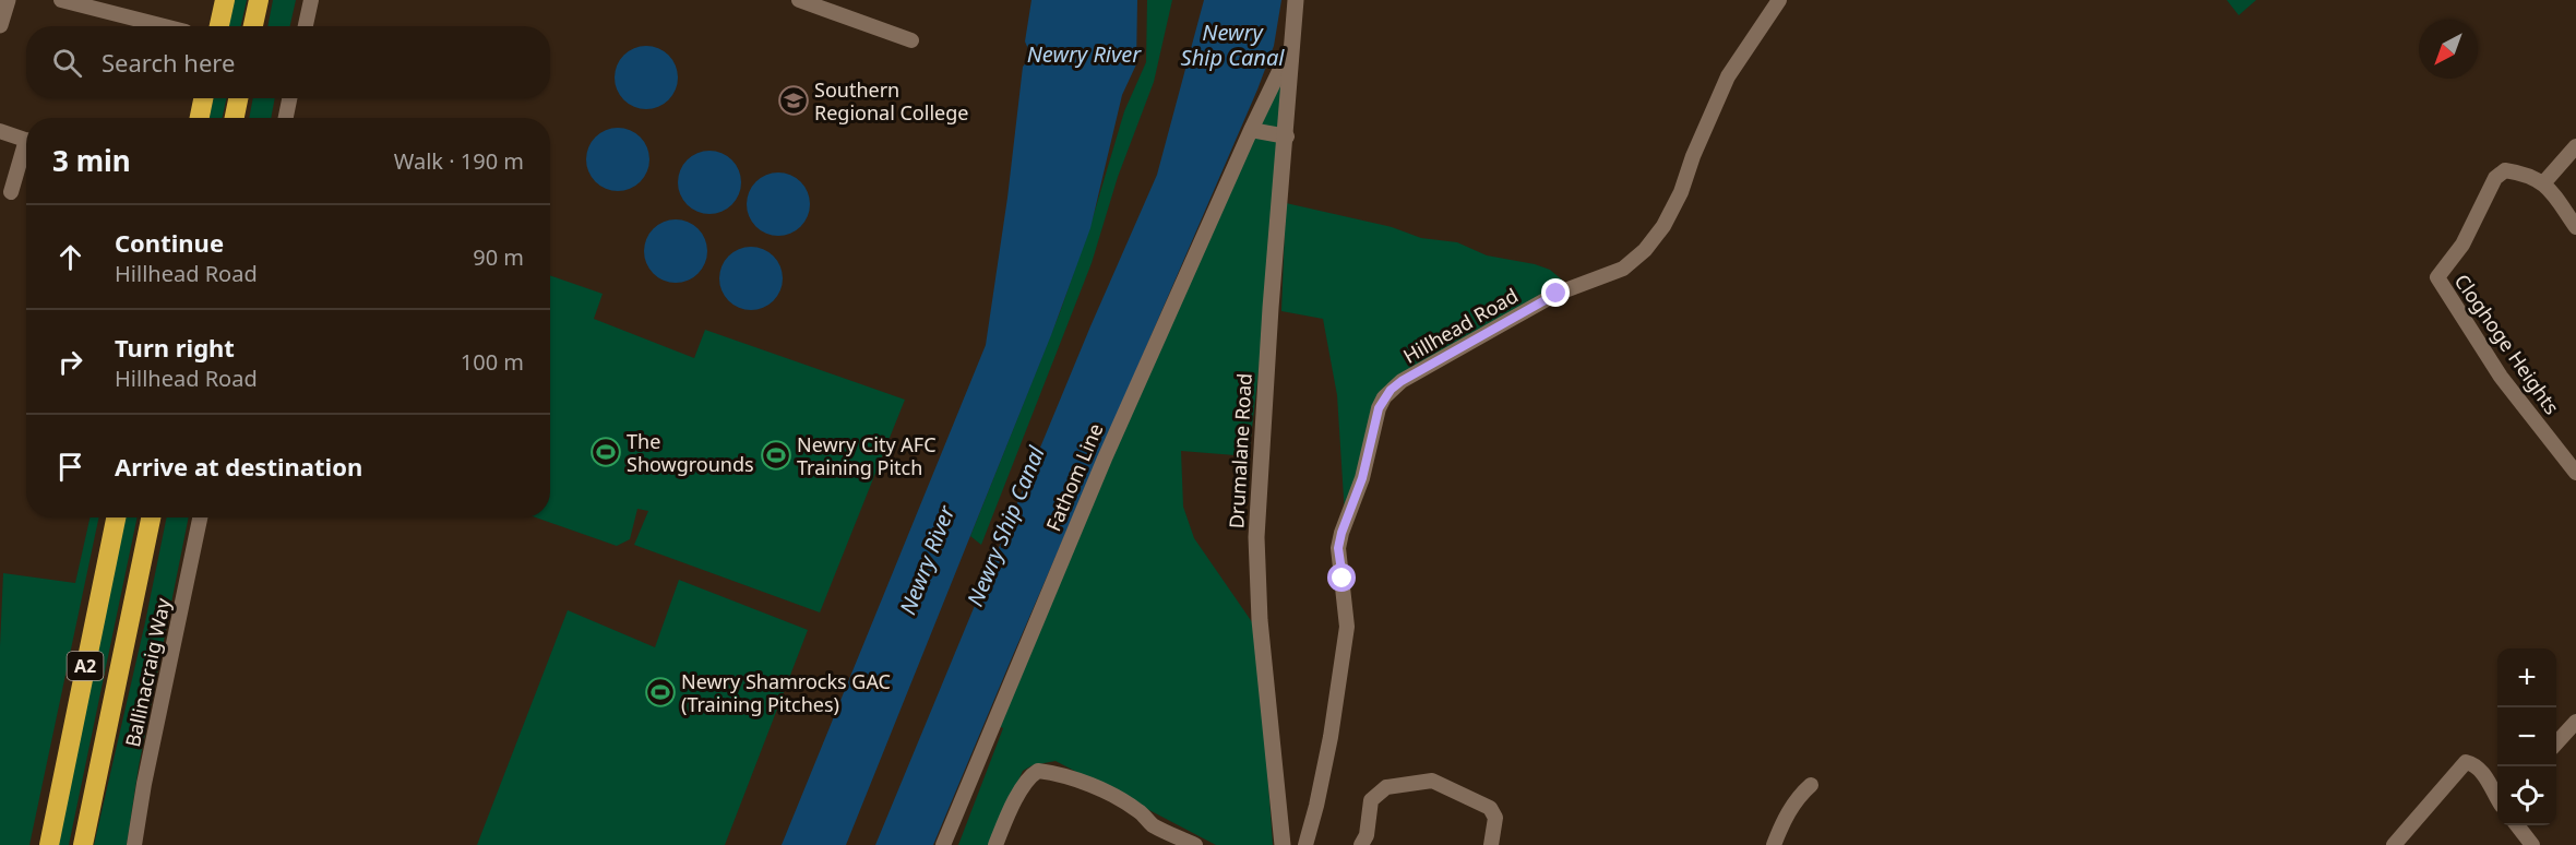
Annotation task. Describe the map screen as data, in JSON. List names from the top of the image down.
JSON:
{
  "streets": {
    "highway": ["A2"],
    "main road": ["Drumalane Road"],
    "street": [
      "Hillhead Road",
      "Cloghoge Heights",
      "Fathom Line",
      "Ballinacraig Way"
    ]
  },
  "crossings": [
    ["Drumalane Road", "Fathom Line"]
  ],
  "water": ["Newry Ship Canal", "Newry River"],
  "places": {
    "school or university": ["Southern Regional College"],
    "sports": ["The Showgrounds", "Newry City AFC Training Pitch", "Newry Shamrocks GAC (Training Pitches)"]
  },
  "north": "bottom left",
  "page": {
    "search": "Search here",
    "heading": ["3 min", "Walk · 190 m"],
    "list": [
      ["Continue", "Hillhead Road", "90 m"],
      ["Turn right", "Hillhead Road", "100 m"],
      "Arrive at destination"
    ],
    "map_buttons": ["+", "−"]
  }
}
